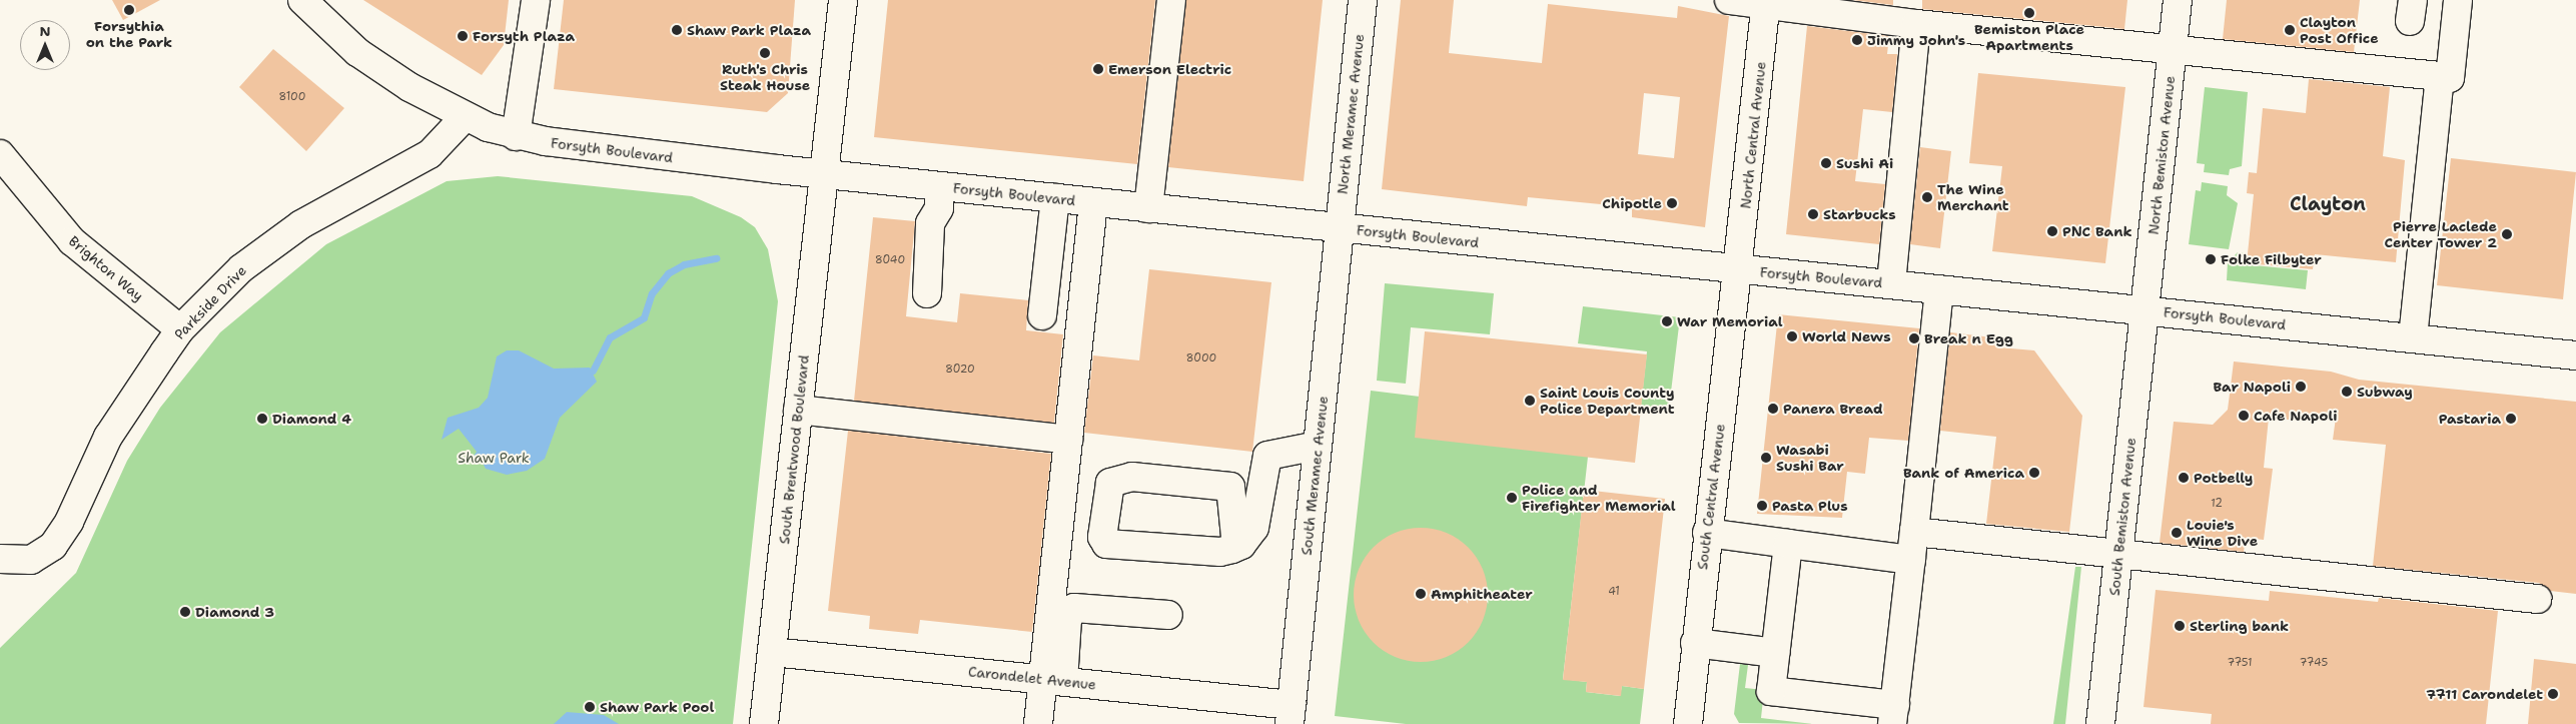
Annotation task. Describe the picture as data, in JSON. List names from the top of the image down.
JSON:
{
  "streets": {
    "street": [
      "North Meramec Avenue",
      "North Central Avenue",
      "Forsyth Boulevard",
      "North Bemiston Avenue",
      "Brighton Way",
      "Parkside Drive",
      "South Brentwood Boulevard",
      "South Meramec Avenue",
      "South Central Avenue",
      "South Bemiston Avenue",
      "Carondelet Avenue"
    ]
  },
  "crossings": [
    ["North Meramec Avenue", "Forsyth Boulevard"],
    ["North Meramec Avenue", "South Meramec Avenue"],
    ["North Central Avenue", "Forsyth Boulevard"],
    ["North Central Avenue", "South Central Avenue"],
    ["Forsyth Boulevard", "North Bemiston Avenue"],
    ["Forsyth Boulevard", "Parkside Drive"],
    ["Forsyth Boulevard", "South Brentwood Boulevard"],
    ["Forsyth Boulevard", "South Meramec Avenue"],
    ["Forsyth Boulevard", "South Central Avenue"],
    ["Forsyth Boulevard", "South Bemiston Avenue"],
    ["North Bemiston Avenue", "South Bemiston Avenue"],
    ["Brighton Way", "Parkside Drive"],
    ["South Brentwood Boulevard", "Carondelet Avenue"],
    ["South Meramec Avenue", "Carondelet Avenue"]
  ],
  "districts": ["Clayton"],
  "parks": ["Shaw Park"],
  "places": [
    "Forsythia on the Park",
    "Bemiston Place Apartments",
    "Shaw Park Plaza",
    "Clayton Post Office",
    "Forsyth Plaza",
    "Jimmy John's",
    "Ruth's Chris Steak House",
    "Emerson Electric",
    "Sushi Ai",
    "The Wine Merchant",
    "Chipotle",
    "Starbucks",
    "PNC Bank",
    "Pierre Laclede Center Tower 2",
    "Folke Filbyter",
    "War Memorial",
    "World News",
    "Break n Egg",
    "Bar Napoli",
    "Subway",
    "Saint Louis County Police Department",
    "Panera Bread",
    "Cafe Napoli",
    "Diamond 4",
    "Pastaria",
    "Wasabi Sushi Bar",
    "Bank of America",
    "Potbelly",
    "Police and Firefighter Memorial",
    "Pasta Plus",
    "Louie's Wine Dive",
    "Amphitheater",
    "Diamond 3",
    "Sterling bank",
    "7711 Carondelet",
    "Shaw Park Pool"
  ],
  "house_numbers": [
    "8100",
    "8040",
    "8000",
    "8020",
    "12",
    "41",
    "7751",
    "7745"
  ],
  "north": "top"
}
